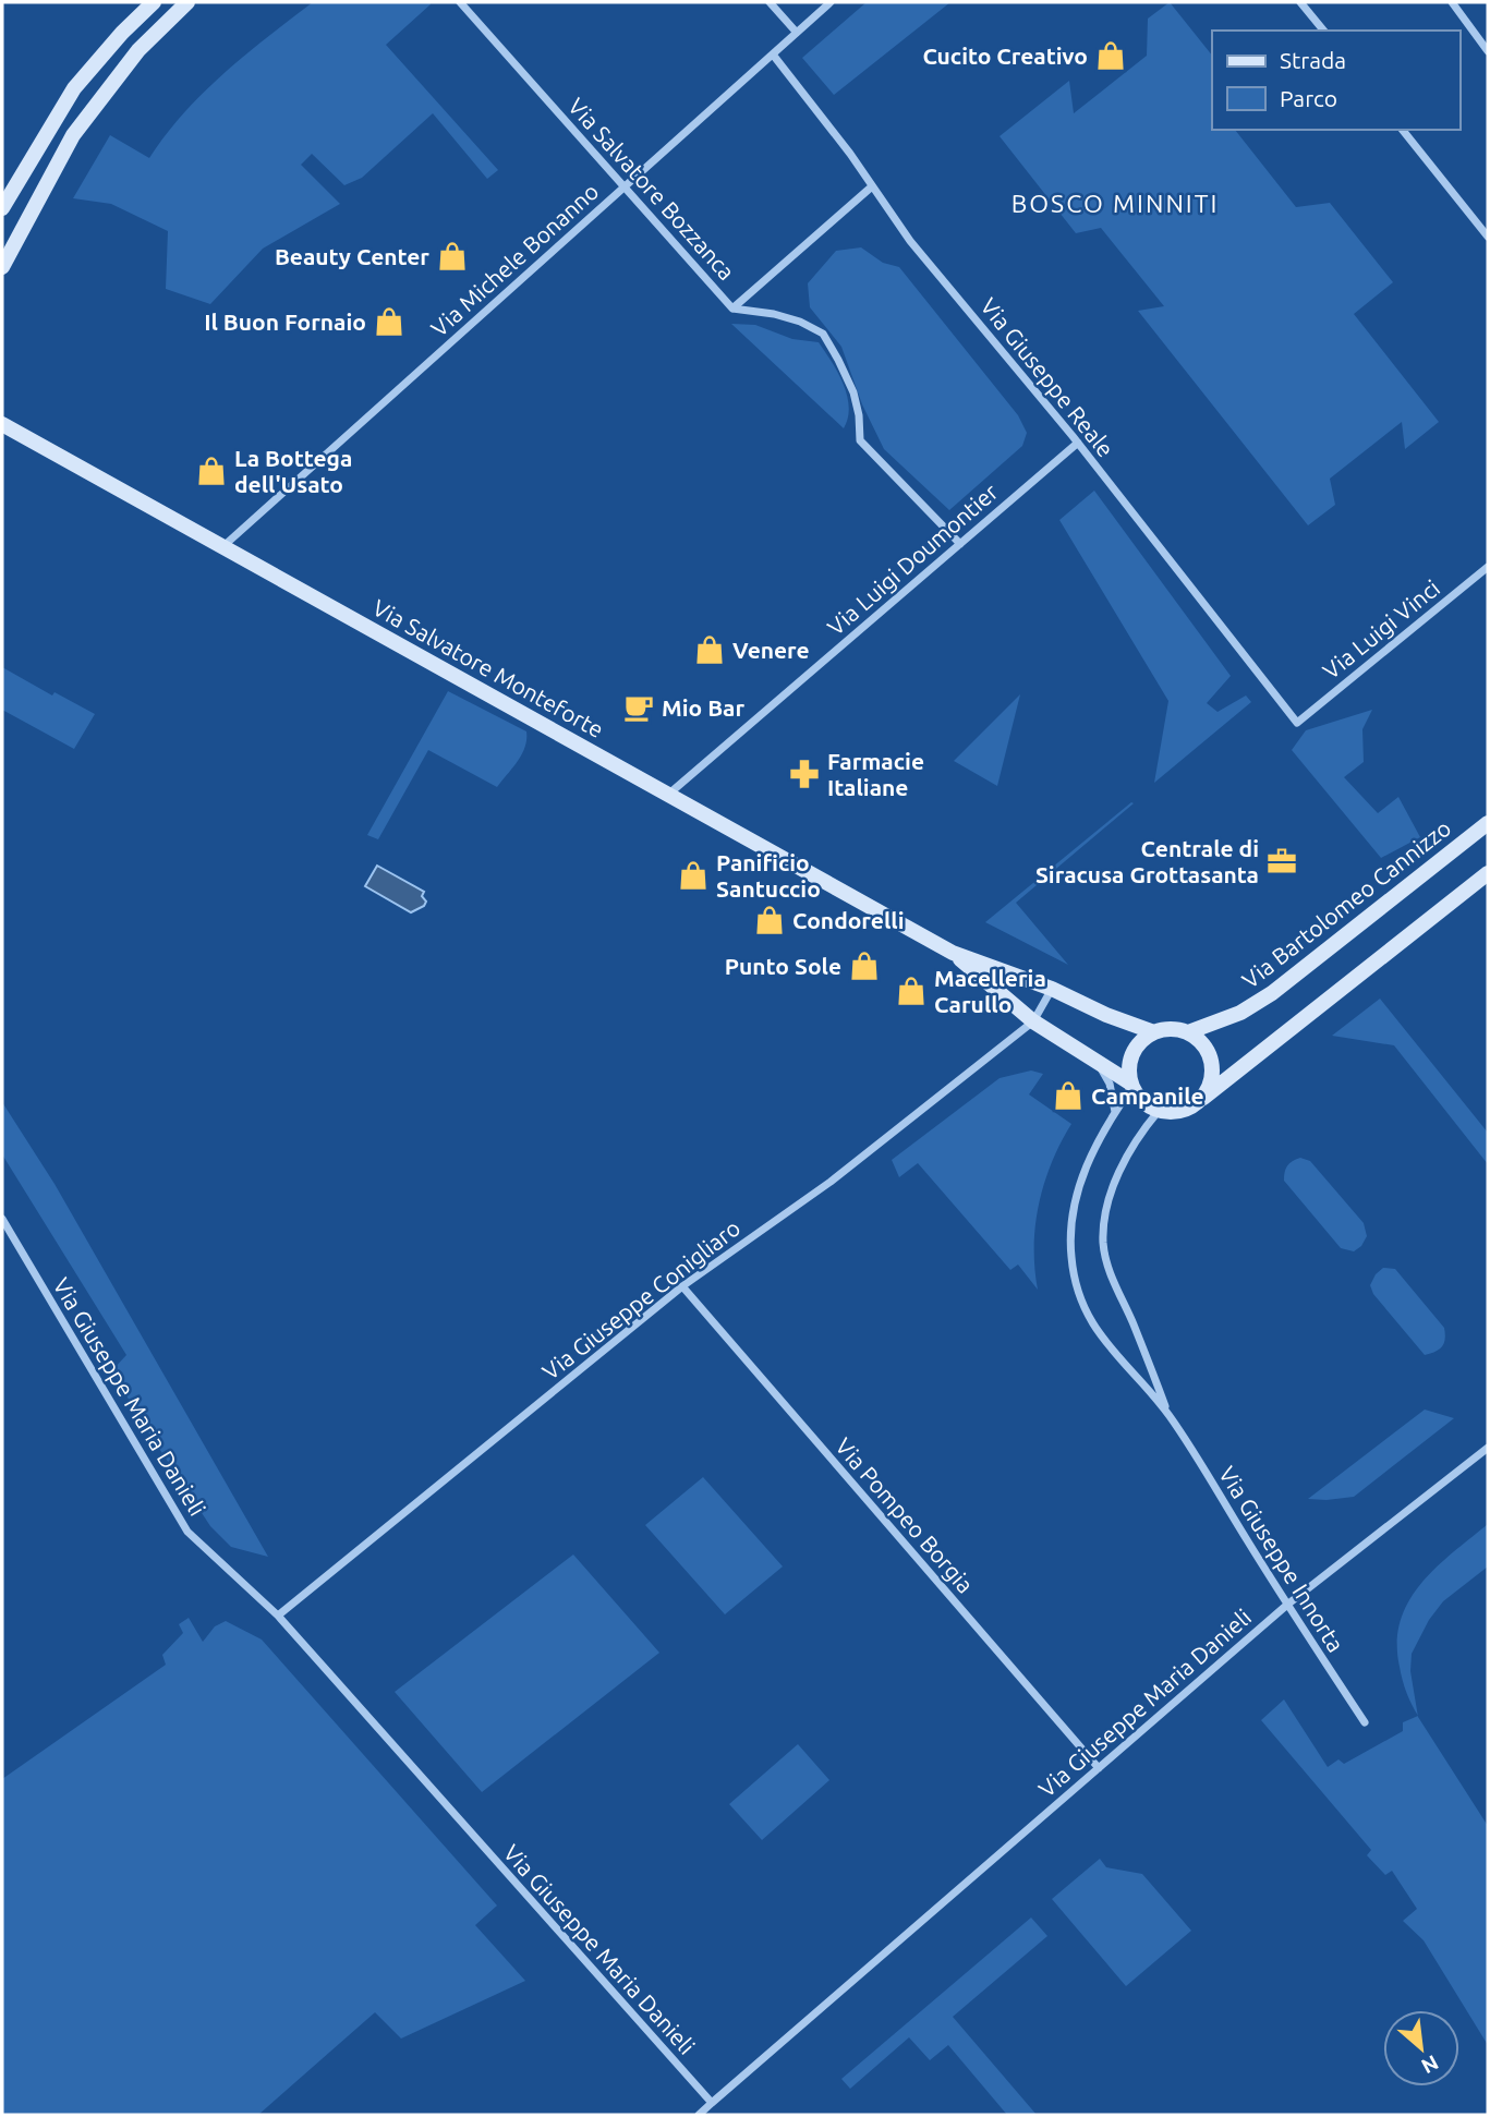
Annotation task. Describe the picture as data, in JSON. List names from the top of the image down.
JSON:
{
  "streets": {
    "street": [
      "Via Salvatore Bozzanca",
      "Via Michele Bonanno",
      "Via Giuseppe Reale",
      "Via Luigi Doumontier",
      "Via Luigi Vinci",
      "Via Salvatore Monteforte",
      "Via Bartolomeo Cannizzo",
      "Via Giuseppe Conigliaro",
      "Via Giuseppe Maria Danieli",
      "Via Pompeo Borgia",
      "Via Giuseppe Innorta"
    ]
  },
  "crossings": [
    ["Via Salvatore Bozzanca", "Via Michele Bonanno"],
    ["Via Salvatore Bozzanca", "Via Luigi Doumontier"],
    ["Via Michele Bonanno", "Via Giuseppe Reale"],
    ["Via Michele Bonanno", "Via Salvatore Monteforte"],
    ["Via Giuseppe Reale", "Via Luigi Doumontier"],
    ["Via Giuseppe Reale", "Via Luigi Vinci"],
    ["Via Luigi Doumontier", "Via Salvatore Monteforte"],
    ["Via Giuseppe Conigliaro", "Via Giuseppe Maria Danieli"],
    ["Via Giuseppe Conigliaro", "Via Pompeo Borgia"],
    ["Via Giuseppe Maria Danieli", "Via Pompeo Borgia"],
    ["Via Giuseppe Maria Danieli", "Via Giuseppe Innorta"]
  ],
  "districts": ["BOSCO MINNITI"],
  "places": {
    "shop": [
      "Cucito Creativo",
      "Beauty Center",
      "Il Buon Fornaio",
      "La Bottega dell'Usato",
      "Venere",
      "Panificio Santuccio",
      "Condorelli",
      "Punto Sole",
      "Macelleria Carullo",
      "Campanile"
    ],
    "cafe": ["Mio Bar"],
    "pharmacy": ["Farmacie Italiane"],
    "office": ["Centrale di Siracusa Grottasanta"]
  },
  "legend": ["Strada", "Parco"],
  "north": "bottom right"
}
